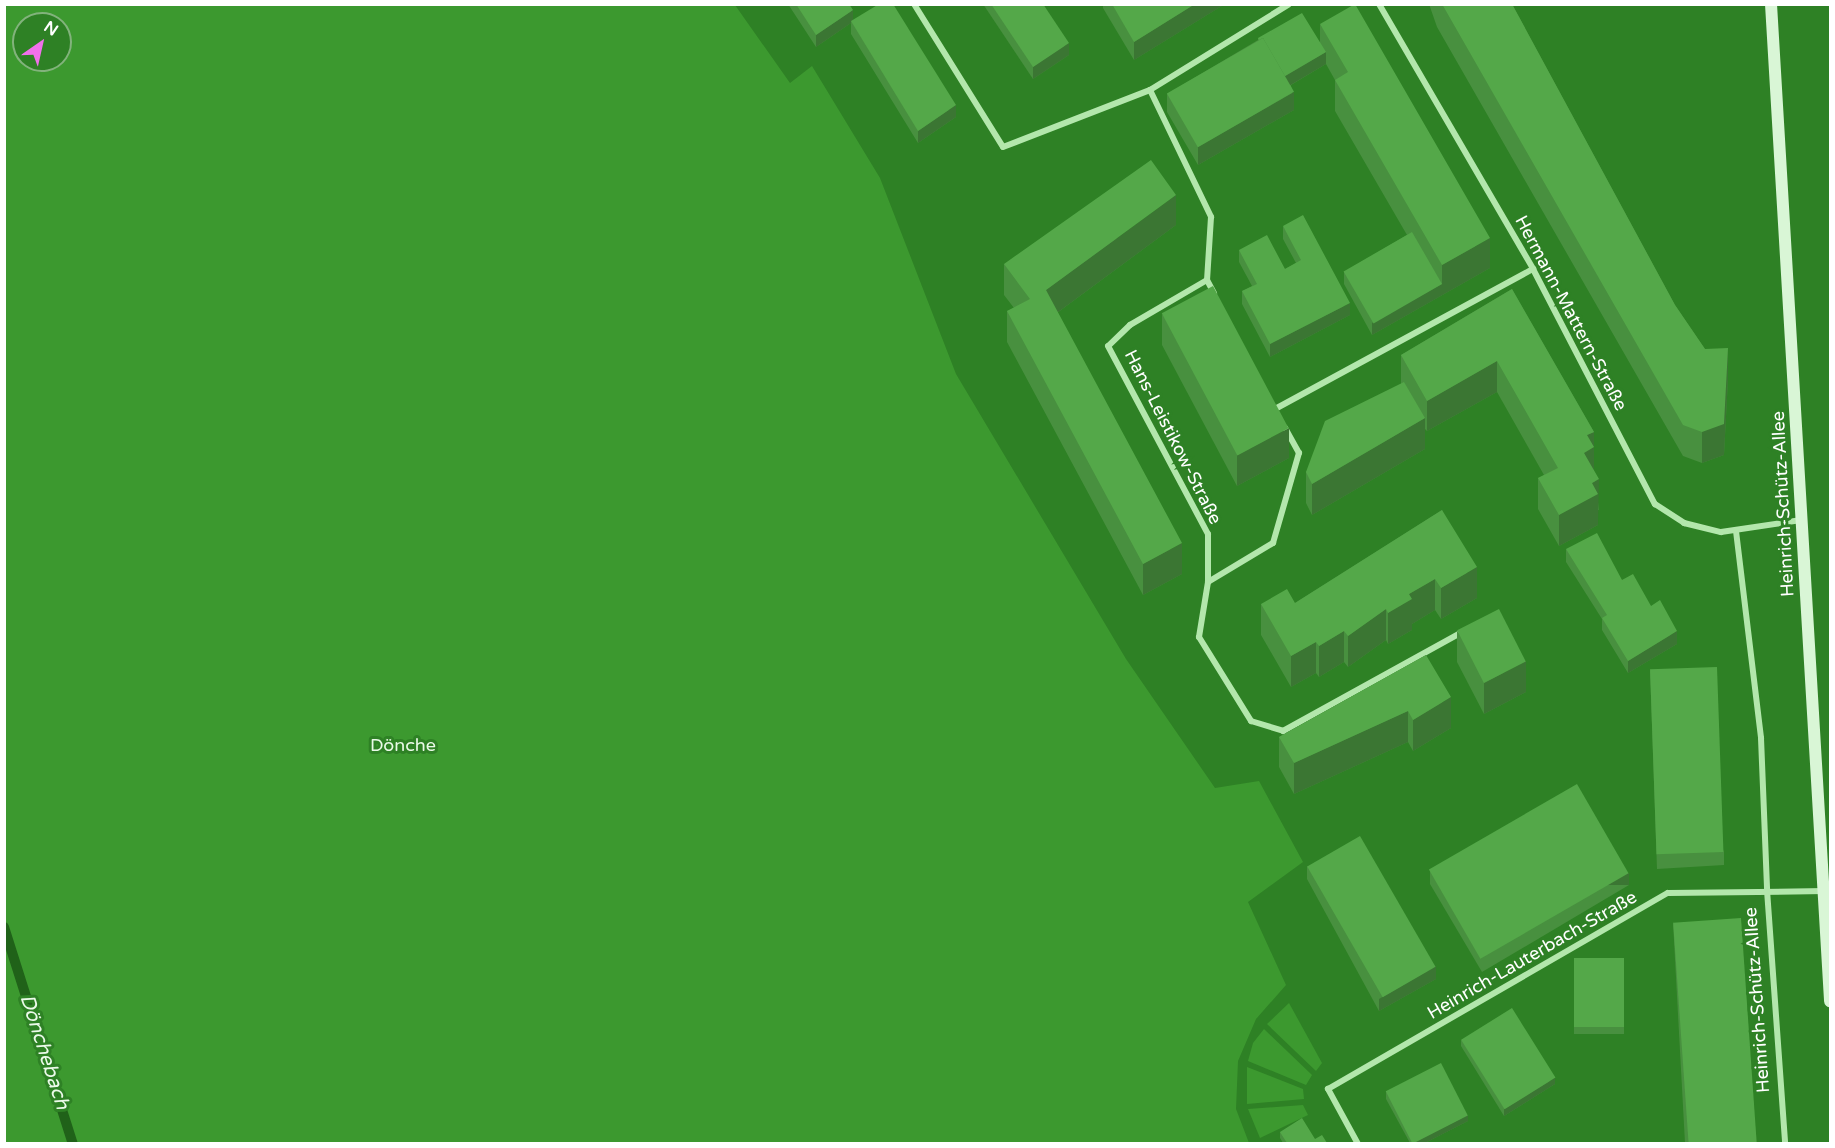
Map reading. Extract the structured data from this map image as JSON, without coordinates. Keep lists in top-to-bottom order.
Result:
{
  "streets": {
    "main road": ["Heinrich-Schütz-Allee"],
    "street": ["Hermann-Mattern-Straße", "Hans-Leistikow-Straße", "Heinrich-Lauterbach-Straße"]
  },
  "crossings": [
    ["Hermann-Mattern-Straße", "Heinrich-Schütz-Allee"],
    ["Heinrich-Schütz-Allee", "Heinrich-Lauterbach-Straße"]
  ],
  "water": ["Dönchebach"],
  "parks": ["Dönche"],
  "north": "top right"
}
